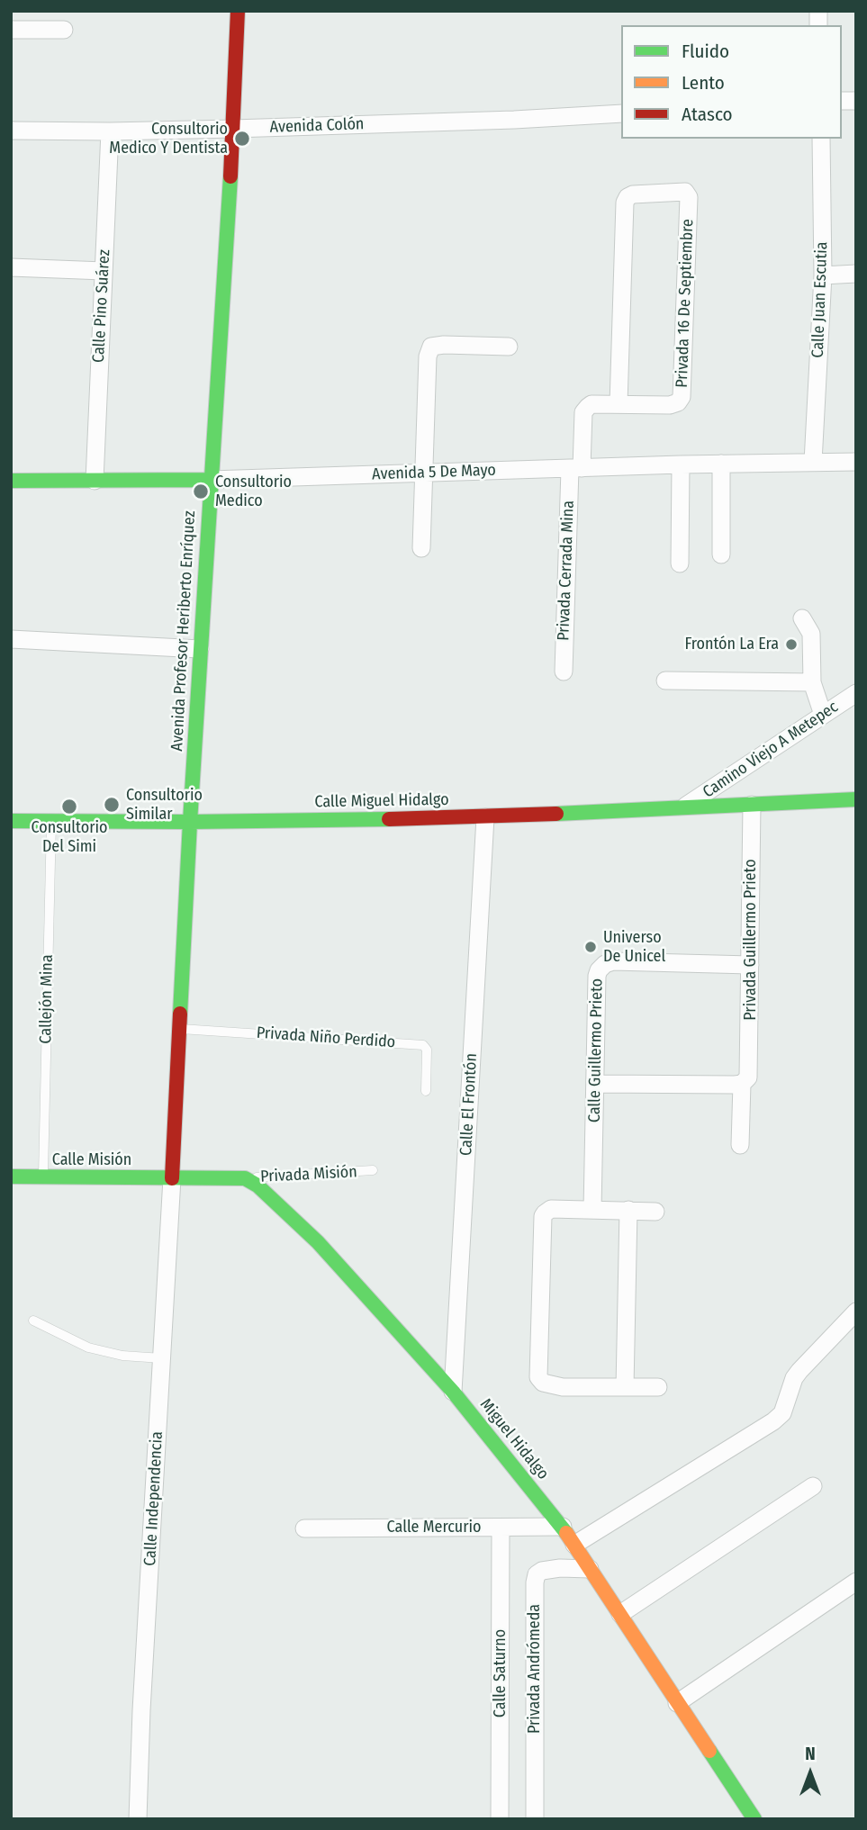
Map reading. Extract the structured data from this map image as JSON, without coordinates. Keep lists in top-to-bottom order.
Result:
{
  "streets": {
    "main road": [
      "Avenida 5 De Mayo",
      "Avenida Profesor Heriberto Enríquez",
      "Calle Miguel Hidalgo",
      "Calle Misión",
      "Miguel Hidalgo"
    ],
    "street": [
      "Avenida Colón",
      "Calle Juan Escutia",
      "Privada 16 De Septiembre",
      "Calle Pino Suárez",
      "Privada Cerrada Mina",
      "Camino Viejo A Metepec",
      "Privada Guillermo Prieto",
      "Calle Guillermo Prieto",
      "Calle El Frontón",
      "Calle Independencia",
      "Calle Mercurio",
      "Privada Andrómeda",
      "Calle Saturno"
    ],
    "lane": ["Callejón Mina", "Privada Niño Perdido", "Privada Misión"]
  },
  "crossings": [
    ["Avenida Colón", "Calle Pino Suárez"],
    ["Avenida Colón", "Avenida Profesor Heriberto Enríquez"],
    ["Calle Juan Escutia", "Avenida 5 De Mayo"],
    ["Privada 16 De Septiembre", "Avenida 5 De Mayo"],
    ["Privada 16 De Septiembre", "Privada Cerrada Mina"],
    ["Calle Pino Suárez", "Avenida 5 De Mayo"],
    ["Avenida 5 De Mayo", "Privada Cerrada Mina"],
    ["Avenida 5 De Mayo", "Avenida Profesor Heriberto Enríquez"],
    ["Avenida Profesor Heriberto Enríquez", "Calle Miguel Hidalgo"],
    ["Avenida Profesor Heriberto Enríquez", "Privada Niño Perdido"],
    ["Avenida Profesor Heriberto Enríquez", "Calle Misión"],
    ["Avenida Profesor Heriberto Enríquez", "Calle Independencia"],
    ["Camino Viejo A Metepec", "Calle Miguel Hidalgo"],
    ["Calle Miguel Hidalgo", "Privada Guillermo Prieto"],
    ["Calle Miguel Hidalgo", "Callejón Mina"],
    ["Calle Miguel Hidalgo", "Calle El Frontón"],
    ["Privada Guillermo Prieto", "Calle Guillermo Prieto"],
    ["Callejón Mina", "Calle Misión"],
    ["Calle El Frontón", "Miguel Hidalgo"],
    ["Calle Misión", "Calle Independencia"],
    ["Privada Misión", "Miguel Hidalgo"],
    ["Miguel Hidalgo", "Calle Mercurio"],
    ["Miguel Hidalgo", "Privada Andrómeda"],
    ["Calle Mercurio", "Calle Saturno"]
  ],
  "places": [
    "Consultorio Medico Y Dentista",
    "Consultorio Medico",
    "Frontón La Era",
    "Consultorio Similar",
    "Consultorio Del Simi",
    "Universo De Unicel"
  ],
  "legend": ["Fluido", "Lento", "Atasco"],
  "north": "top"
}
